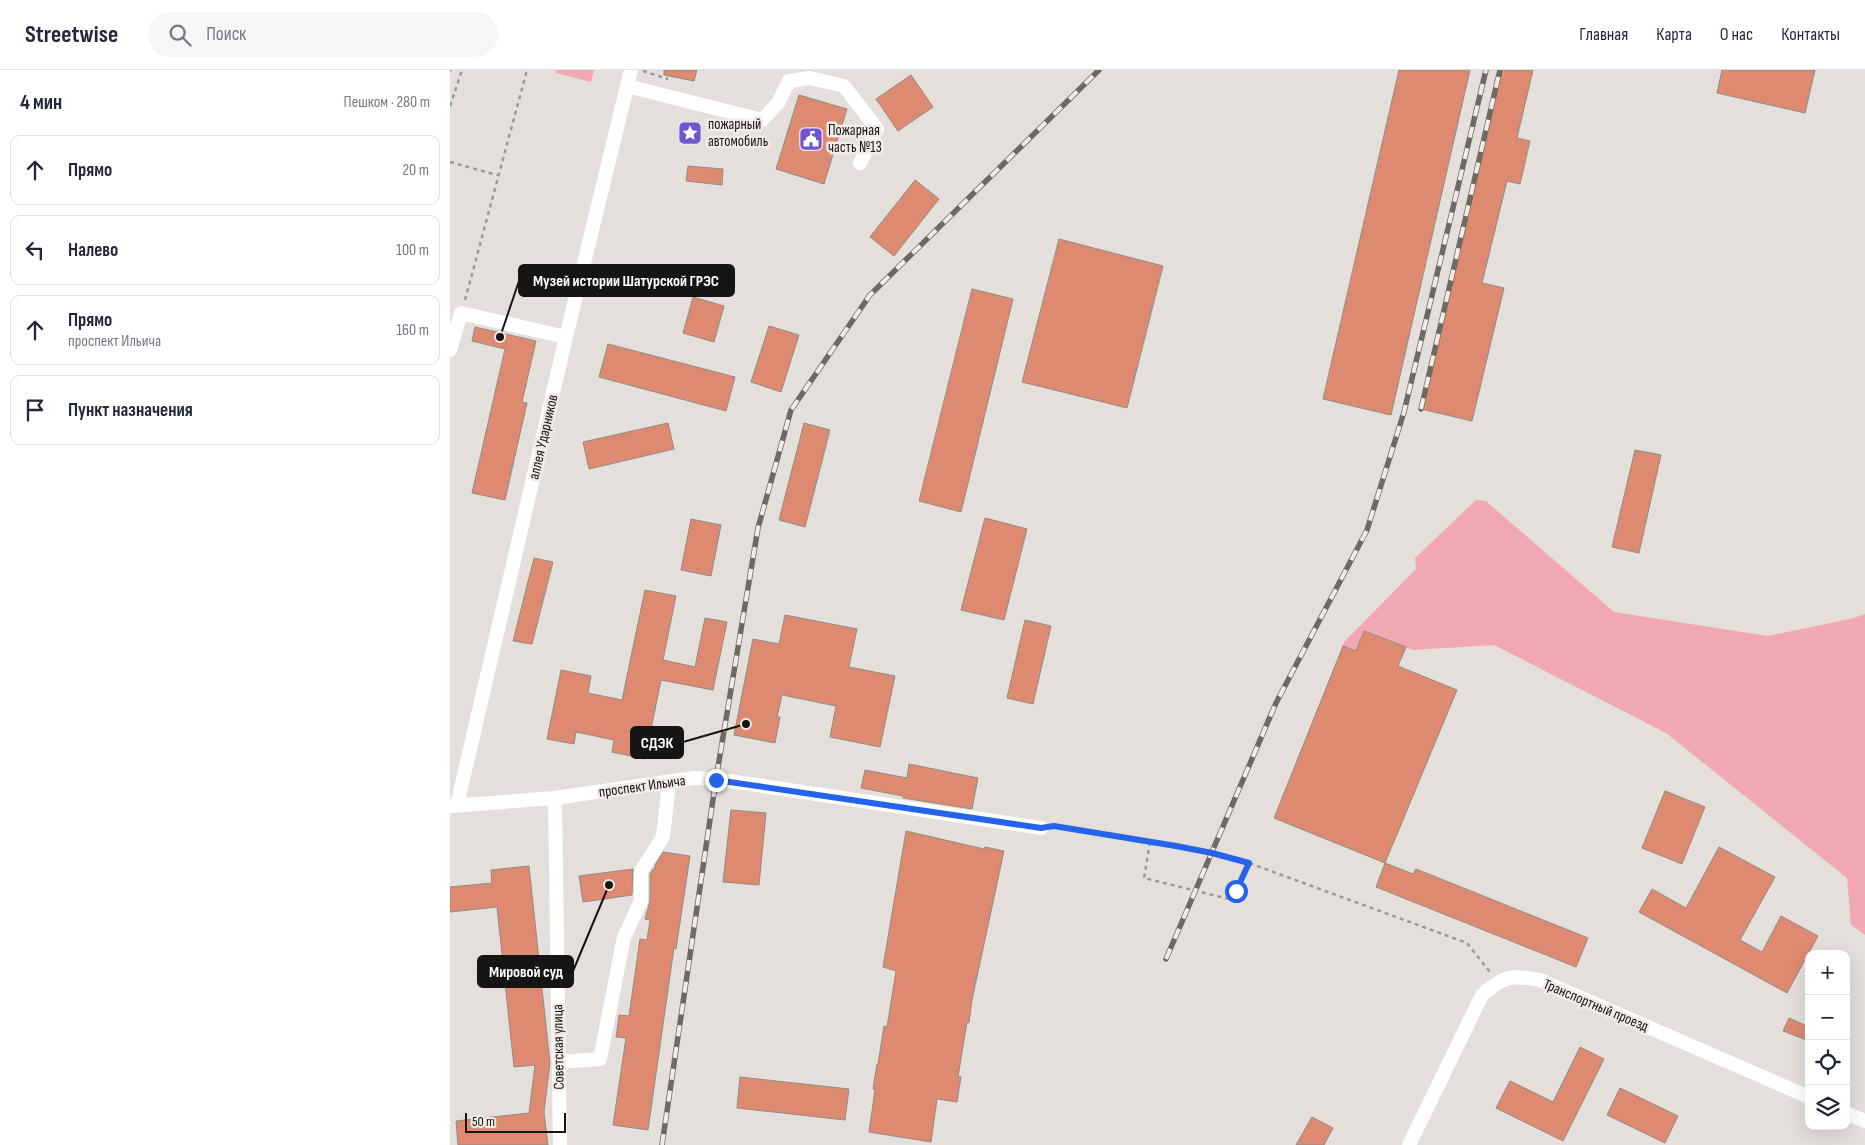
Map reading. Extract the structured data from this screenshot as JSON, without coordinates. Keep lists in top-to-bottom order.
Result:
{
  "streets": {
    "street": [
      "аллея Ударников",
      "проспект Ильича",
      "Транспортный проезд",
      "Советская улица"
    ]
  },
  "crossings": [
    ["аллея Ударников", "проспект Ильича"],
    ["проспект Ильича", "Советская улица"]
  ],
  "places": {
    "place": ["пожарный автомобиль"],
    "public building": ["Пожарная часть №13"],
    "other": ["Музей истории Шатурской ГРЭС", "СДЭК", "Мировой суд"]
  },
  "scale_bar": "50 m",
  "page": {
    "header": "Streetwise",
    "search": "Поиск",
    "nav": [
      "Главная",
      "Карта",
      "О нас",
      "Контакты"
    ],
    "heading": ["4 мин", "Пешком · 280 m"],
    "list": [
      ["Прямо", "20 m"],
      ["Налево", "100 m"],
      ["Прямо", "проспект Ильича", "160 m"],
      "Пункт назначения"
    ],
    "map_buttons": ["+", "−"],
    "scale": "50 m"
  }
}
